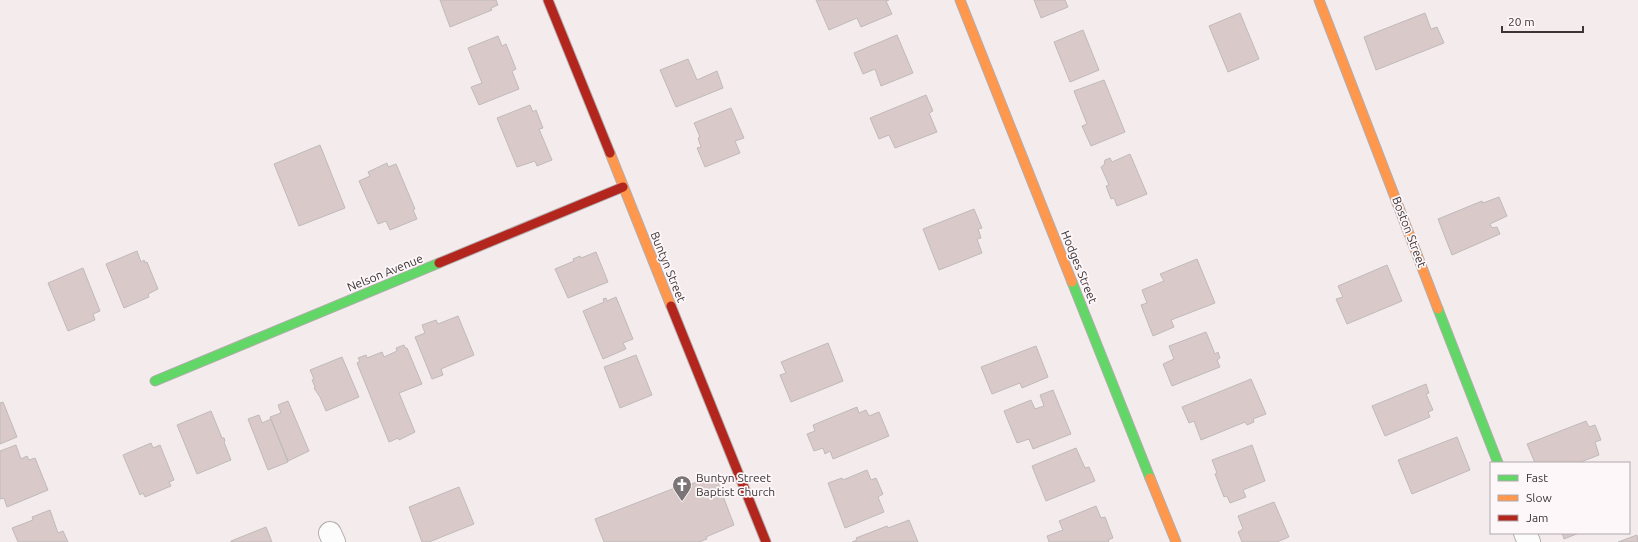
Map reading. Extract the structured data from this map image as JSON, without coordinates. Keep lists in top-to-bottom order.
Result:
{
  "streets": {
    "street": [
      "Boston Street",
      "Buntyn Street",
      "Hodges Street",
      "Nelson Avenue"
    ]
  },
  "crossings": [
    ["Buntyn Street", "Nelson Avenue"]
  ],
  "places": {
    "church": ["Buntyn Street Baptist Church"]
  },
  "legend": ["Fast", "Slow", "Jam"],
  "scale_bar": "20 m"
}
